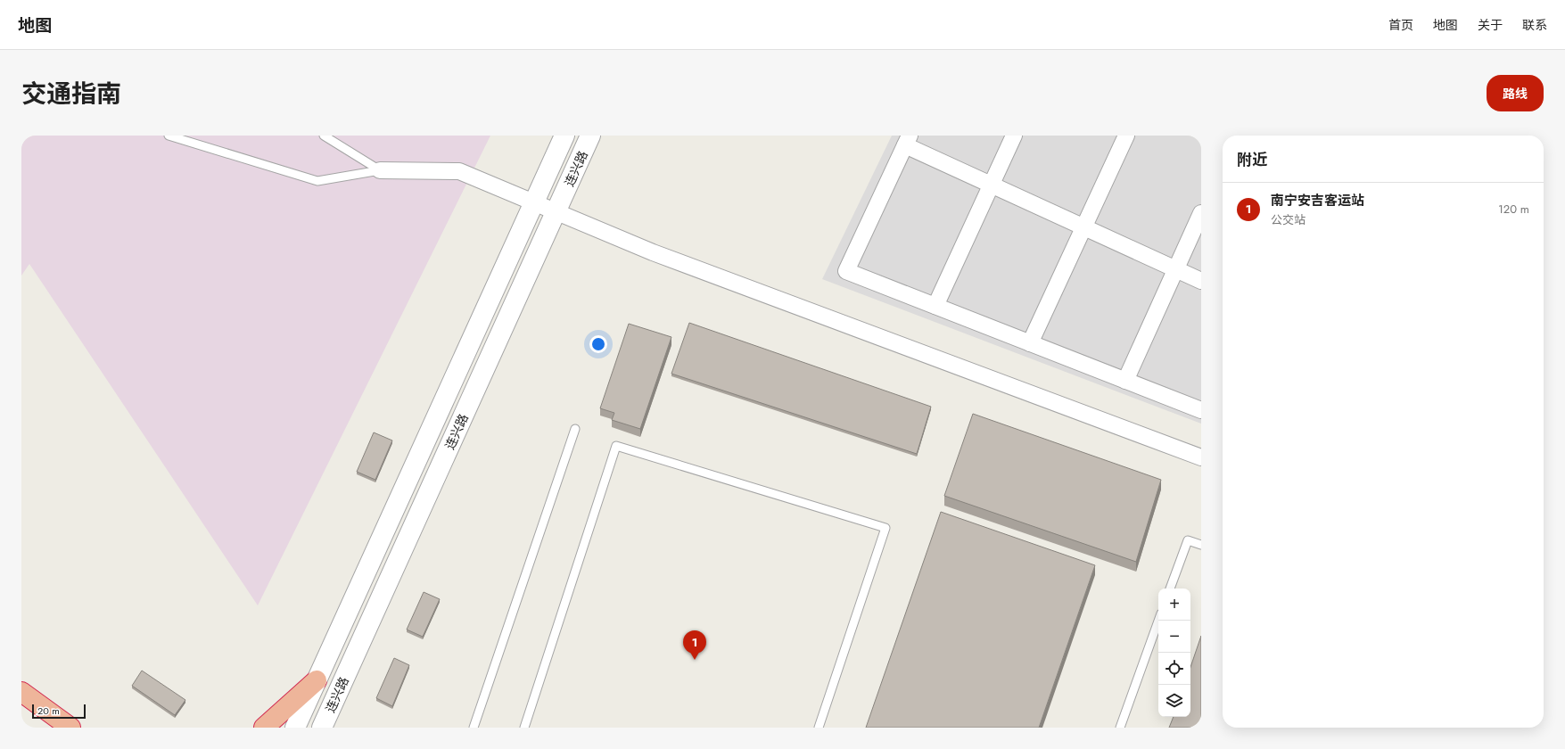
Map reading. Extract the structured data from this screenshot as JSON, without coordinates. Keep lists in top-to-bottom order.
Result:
{
  "streets": {
    "street": ["连兴路"]
  },
  "scale_bar": "20 m",
  "page": {
    "header": "地图",
    "nav": [
      "首页",
      "地图",
      "关于",
      "联系"
    ],
    "title": "交通指南",
    "buttons": "路线",
    "heading": "附近",
    "list": [
      {
        "mark": "1",
        "name": "南宁安吉客运站",
        "note": "公交站",
        "value": "120 m"
      }
    ],
    "map_buttons": ["+", "−"],
    "pins": "1",
    "scale": "20 m"
  }
}
